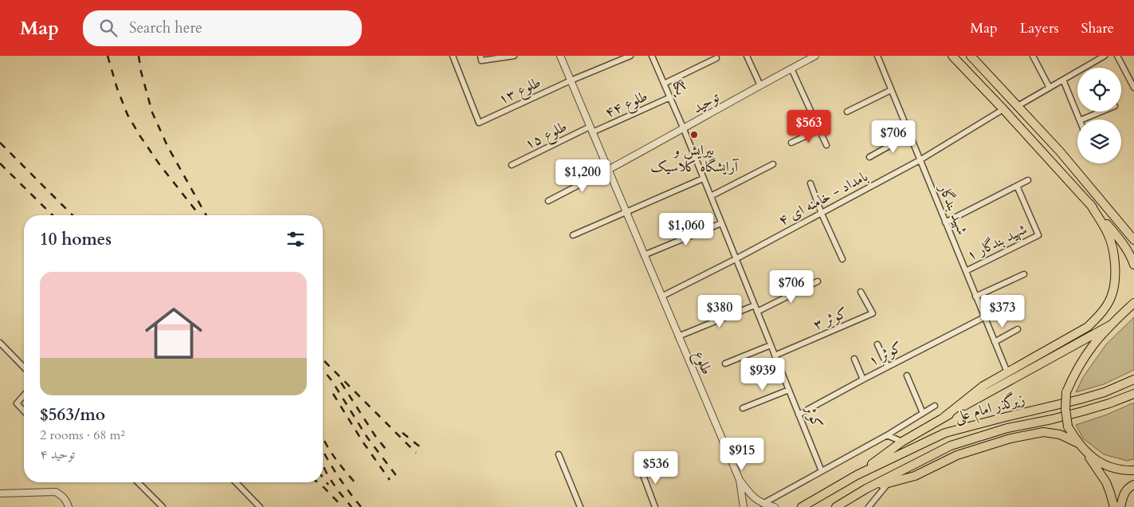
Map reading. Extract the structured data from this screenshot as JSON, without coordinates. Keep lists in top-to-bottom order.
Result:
{
  "streets": {
    "main road": ["زیرگذر امام علی"],
    "street": [
      "یکتا",
      "طلوع ۱۳",
      "توحید",
      "طلوع ۴۴",
      "طلوع ۱۵",
      "بامداد - خامنه ای ۴",
      "شهید بندگار",
      "شهید بندگار ۱",
      "کوثر ۳",
      "کوثر ۱",
      "طلوع",
      "کوثر"
    ]
  },
  "crossings": [
    ["یکتا", "توحید"],
    ["یکتا", "طلوع ۴۴"],
    ["یکتا", "کوثر"],
    ["طلوع ۱۳", "طلوع"],
    ["توحید", "طلوع"],
    ["توحید", "کوثر"],
    ["طلوع ۴۴", "طلوع ۱۵"],
    ["طلوع ۴۴", "طلوع"],
    ["طلوع ۱۵", "طلوع"],
    ["بامداد - خامنه ای ۴", "شهید بندگار"],
    ["بامداد - خامنه ای ۴", "طلوع"],
    ["بامداد - خامنه ای ۴", "کوثر"],
    ["شهید بندگار", "شهید بندگار ۱"],
    ["شهید بندگار", "کوثر ۱"],
    ["کوثر ۳", "کوثر"],
    ["کوثر ۱", "کوثر"]
  ],
  "places": ["پیرایش و آرایشگاه کلاسیک"],
  "page": {
    "header": "Map",
    "search": "Search here",
    "nav": ["Map", "Layers", "Share"],
    "price": [
      "$563",
      "$706",
      "$1,200",
      "$1,060",
      "$706",
      "$380",
      "$373",
      "$939",
      "$915",
      "$536"
    ],
    "heading": "10 homes",
    "list": [
      {
        "name": "$563/mo",
        "note": "2 rooms · 68 m² · توحید ۴"
      }
    ]
  }
}
